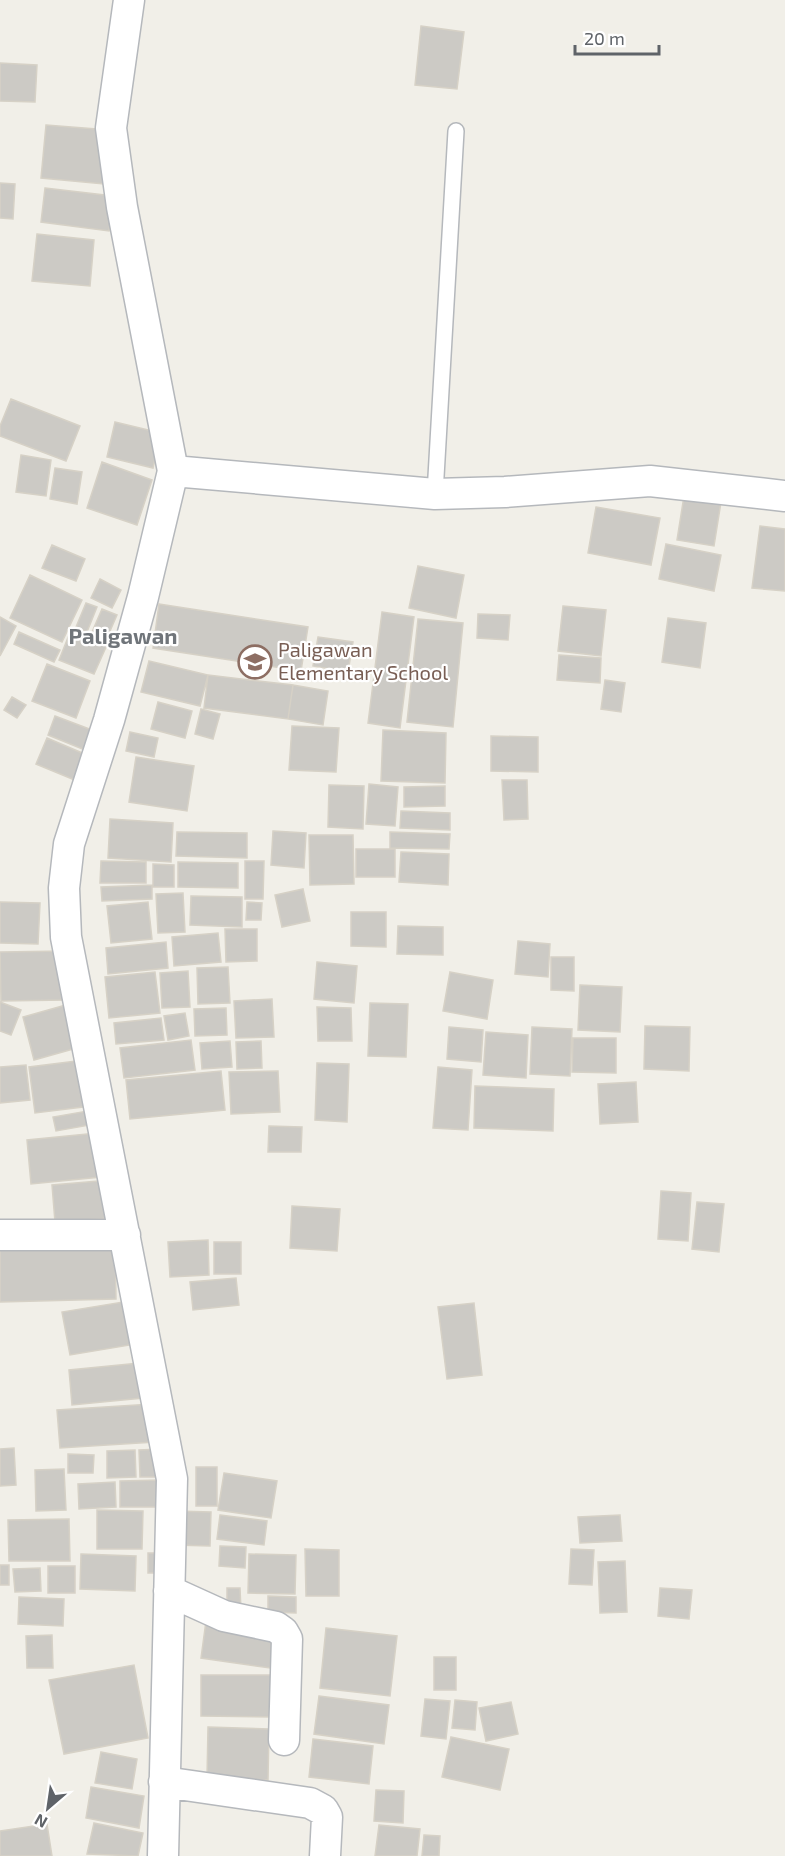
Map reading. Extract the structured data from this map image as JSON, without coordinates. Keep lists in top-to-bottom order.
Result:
{
  "districts": ["Paligawan"],
  "places": {
    "school or university": ["Paligawan Elementary School"]
  },
  "scale_bar": "20 m",
  "north": "bottom left"
}
